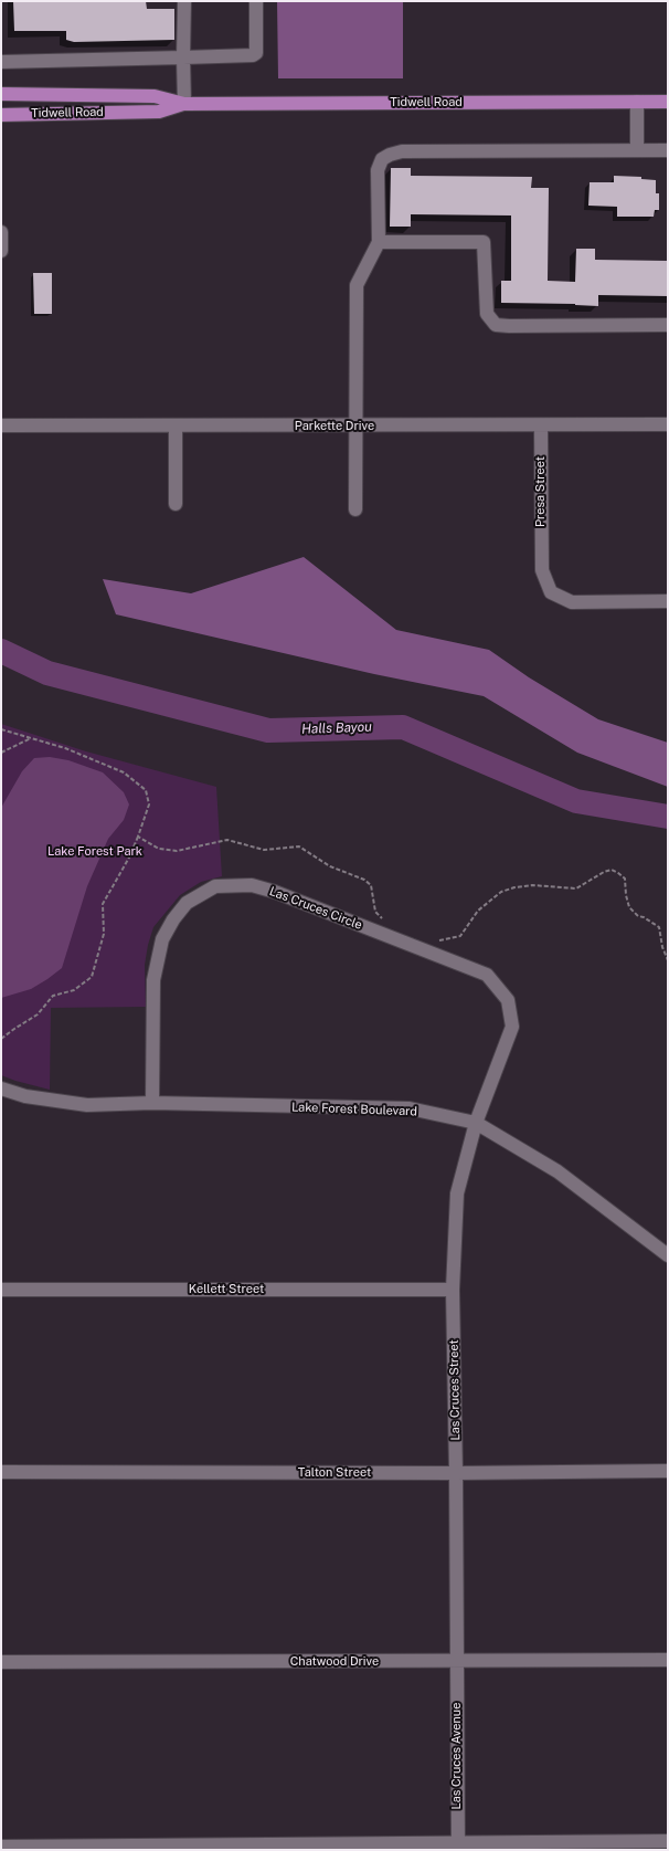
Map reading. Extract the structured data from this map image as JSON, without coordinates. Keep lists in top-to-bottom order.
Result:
{
  "streets": {
    "main road": ["Tidwell Road"],
    "street": [
      "Parkette Drive",
      "Presa Street",
      "Las Cruces Circle",
      "Lake Forest Boulevard",
      "Kellett Street",
      "Las Cruces Street",
      "Talton Street",
      "Chatwood Drive",
      "Las Cruces Avenue"
    ]
  },
  "crossings": [
    ["Parkette Drive", "Presa Street"],
    ["Las Cruces Circle", "Lake Forest Boulevard"],
    ["Las Cruces Circle", "Las Cruces Street"],
    ["Lake Forest Boulevard", "Las Cruces Street"],
    ["Kellett Street", "Las Cruces Street"],
    ["Las Cruces Street", "Talton Street"],
    ["Las Cruces Street", "Chatwood Drive"],
    ["Las Cruces Street", "Las Cruces Avenue"],
    ["Chatwood Drive", "Las Cruces Avenue"]
  ],
  "water": ["Halls Bayou"],
  "parks": ["Lake Forest Park"]
}
